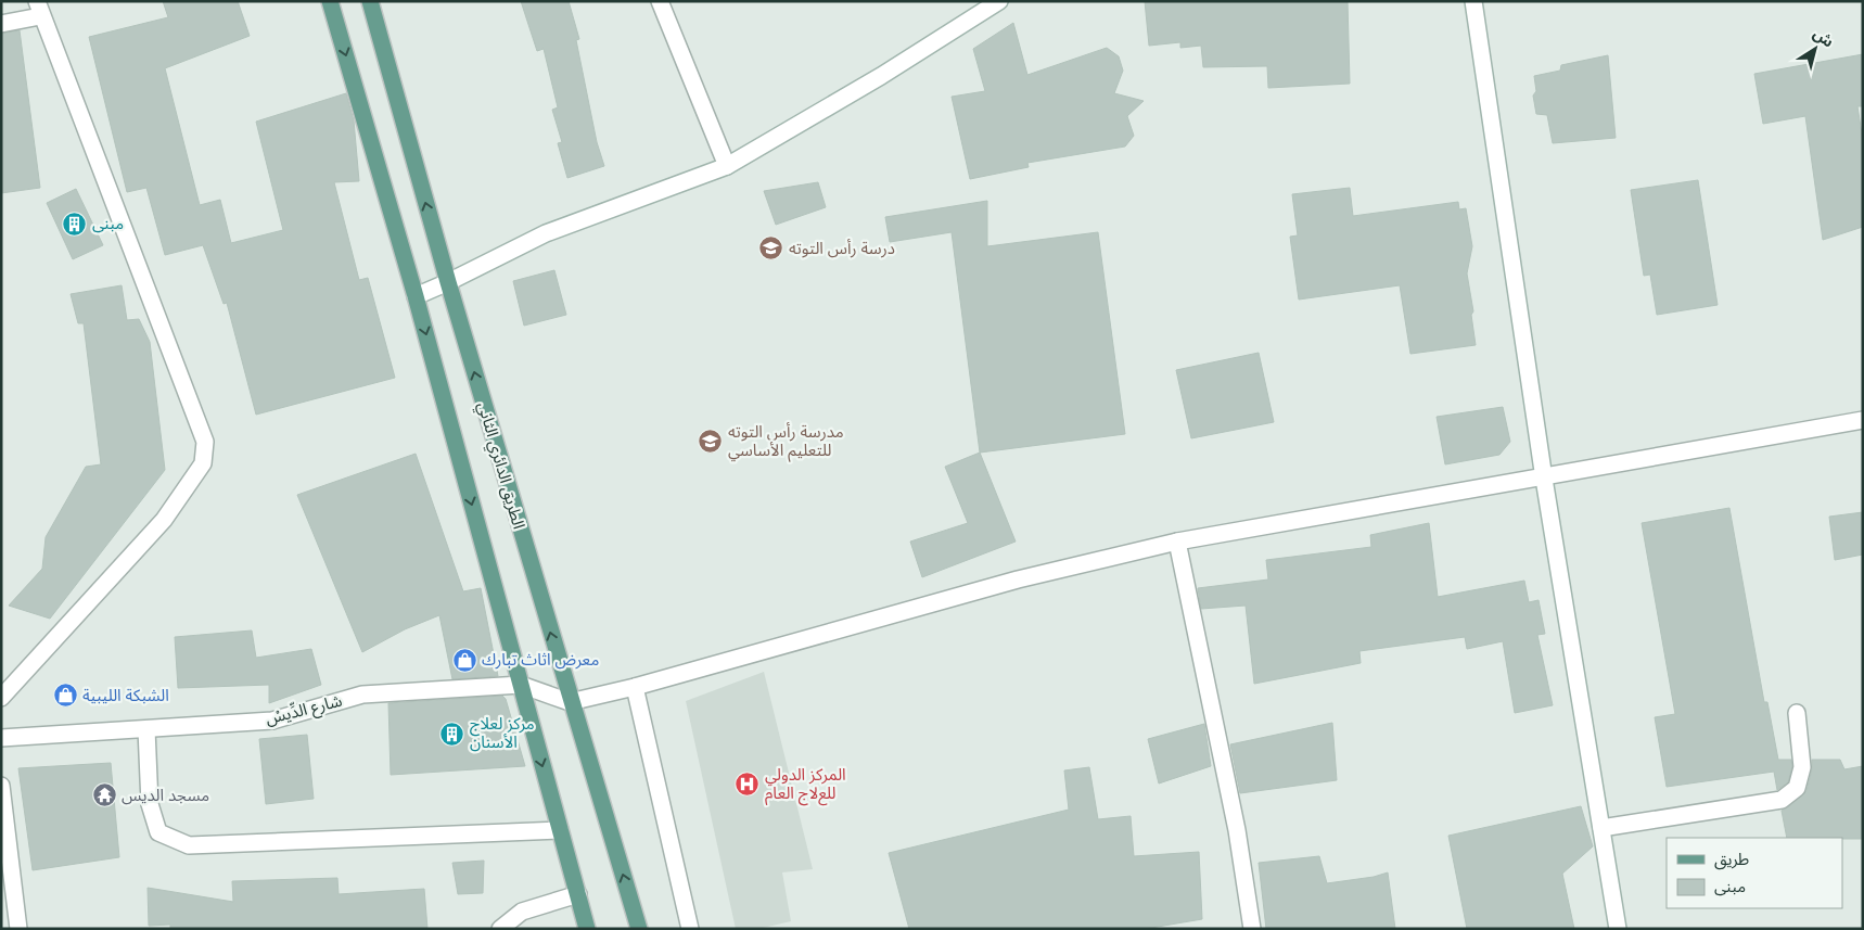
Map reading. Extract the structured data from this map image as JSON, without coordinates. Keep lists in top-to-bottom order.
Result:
{
  "streets": {
    "main road": ["الطريق الدائري الثاني"],
    "street": ["شارع الدِّيسْ"]
  },
  "crossings": [
    ["الطريق الدائري الثاني", "شارع الدِّيسْ"]
  ],
  "places": {
    "building": ["مبنى", "مركز لعلاج الأسنان"],
    "school or university": ["درسة رأس التوته", "مدرسة رأس التوته للتعليم الأساسي"],
    "shop": ["معرض اثاث تبارك", "الشبكة الليبية"],
    "hospital": ["المركز الدولي للعﻻج العام"],
    "temple": ["مسجد الديس"]
  },
  "legend": ["طريق", "مبنى"],
  "north": "top right"
}
